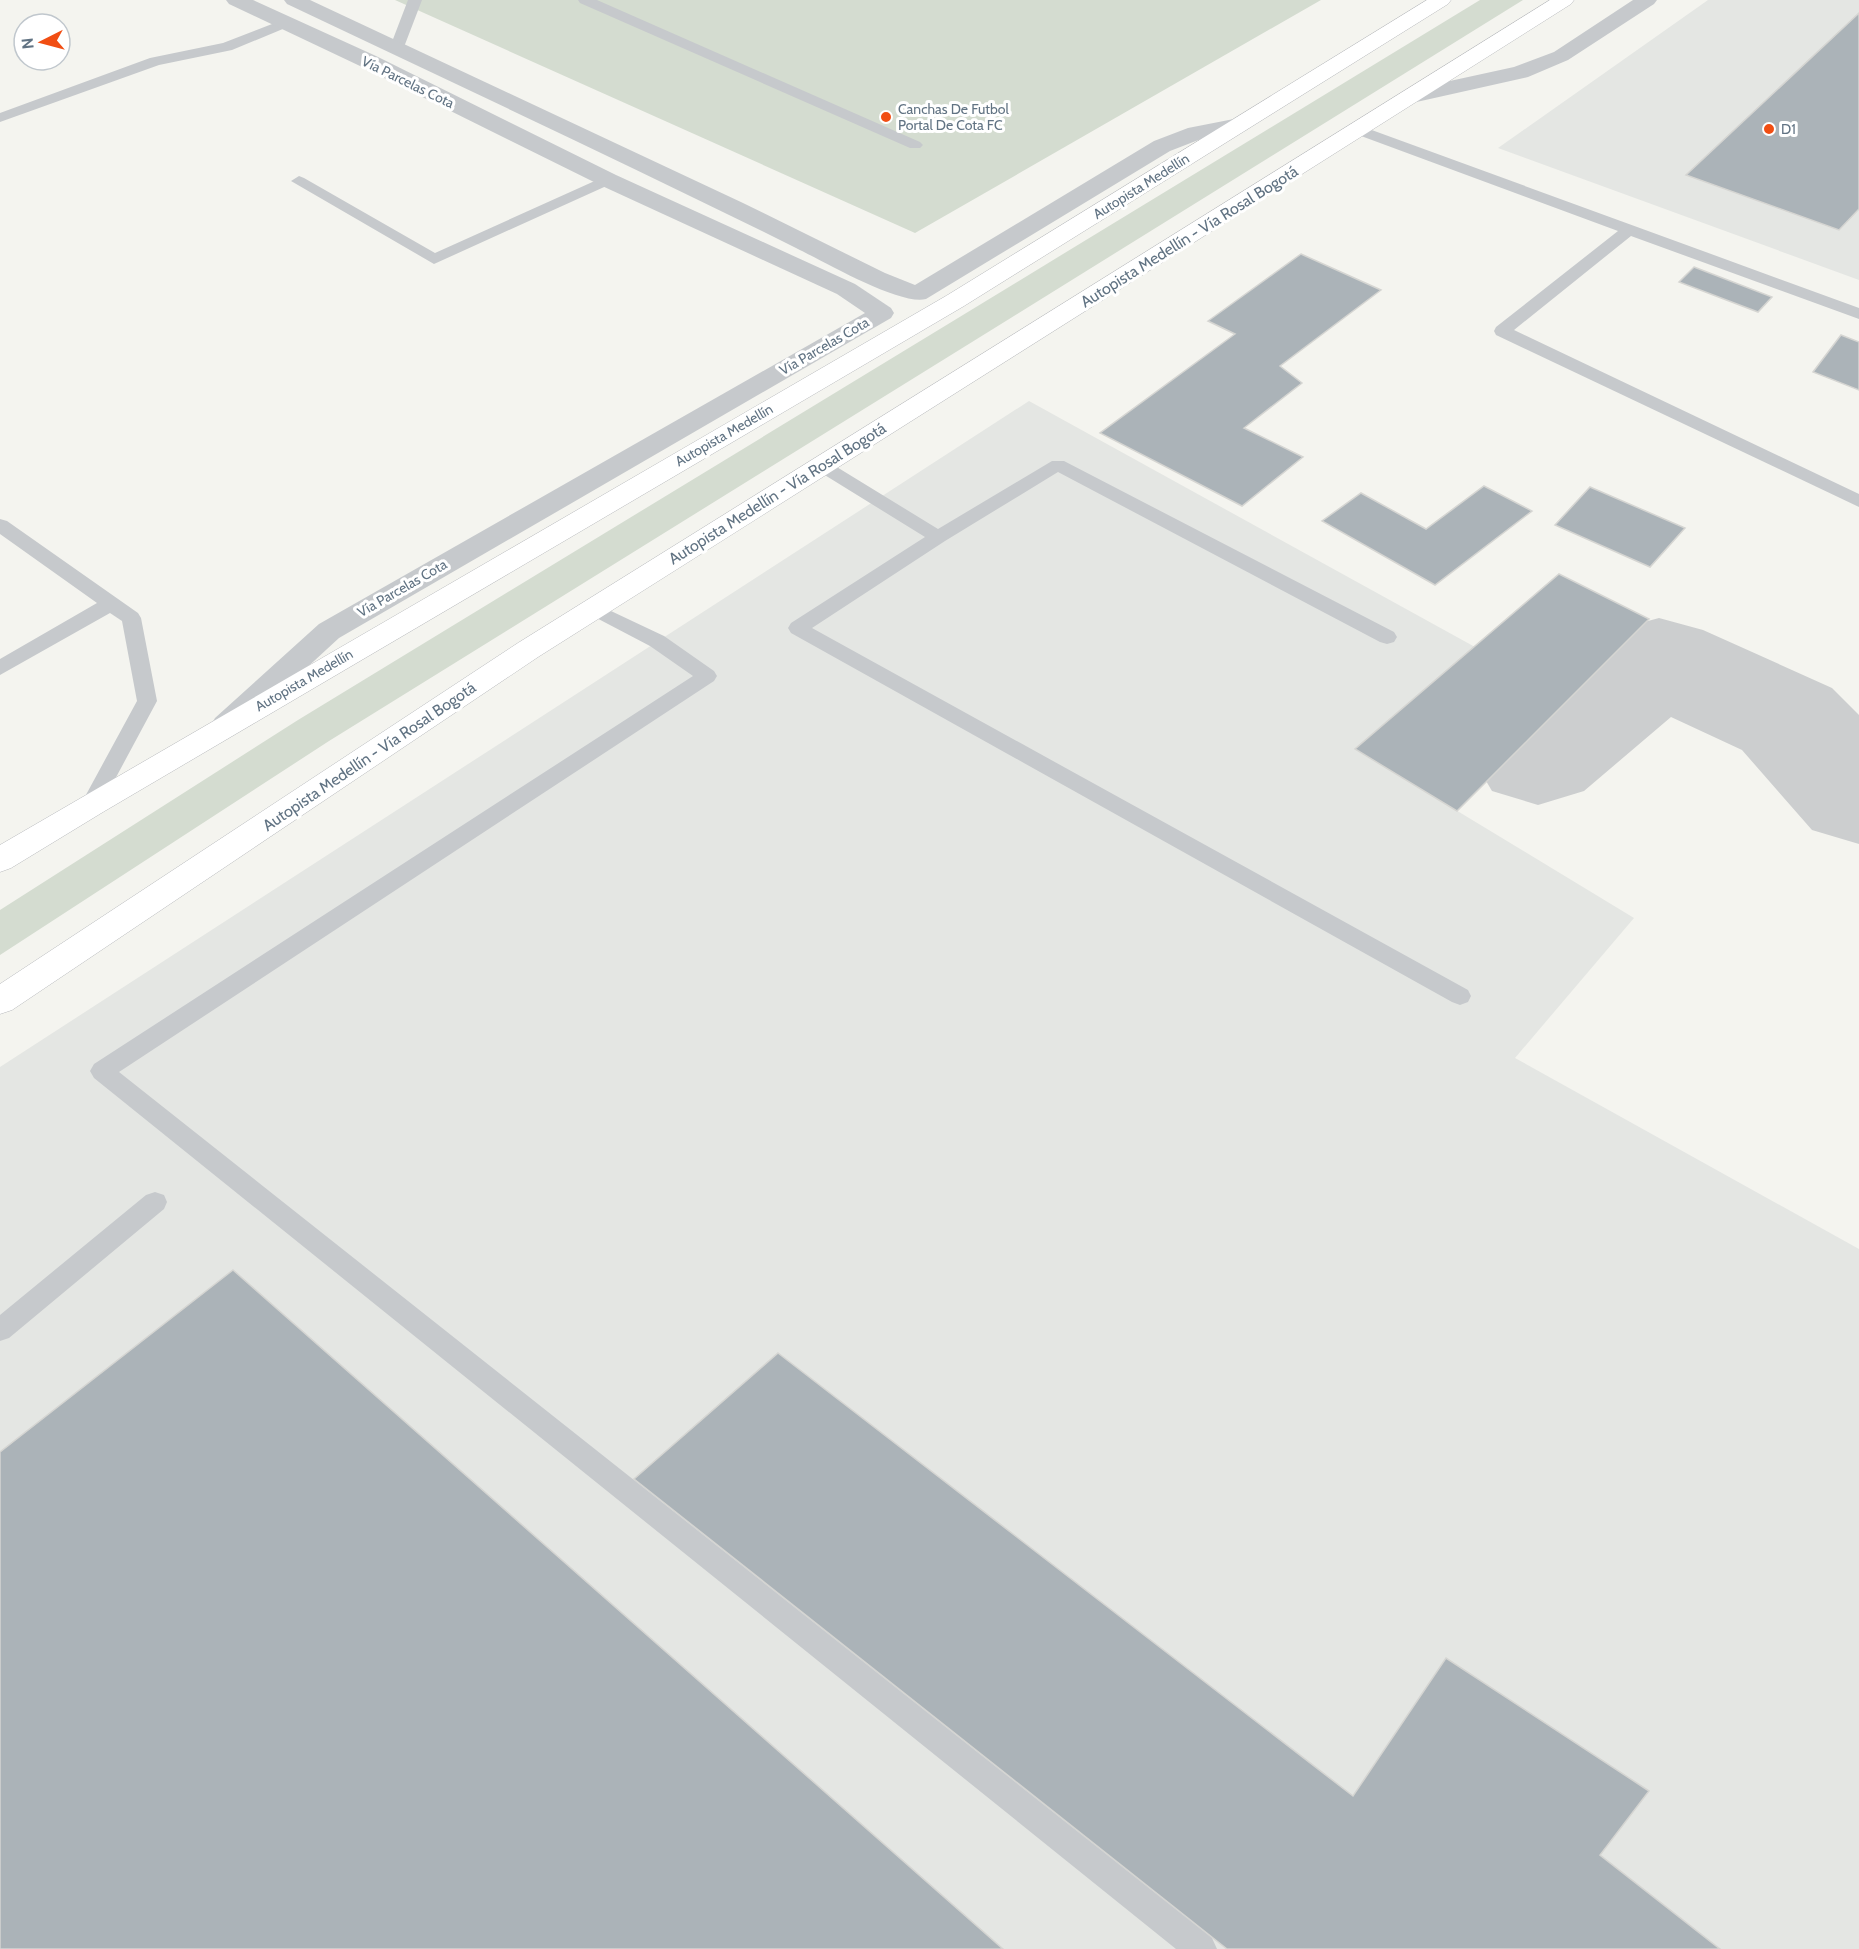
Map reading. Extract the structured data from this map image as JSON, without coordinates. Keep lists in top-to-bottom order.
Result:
{
  "streets": {
    "highway": ["Autopista Medellín", "Autopista Medellín - Vía Rosal Bogotá"],
    "street": ["Vía Parcelas Cota"]
  },
  "crossings": [
    ["Vía Parcelas Cota", "Autopista Medellín"]
  ],
  "places": ["Canchas De Futbol Portal De Cota FC", "D1"],
  "north": "left"
}
